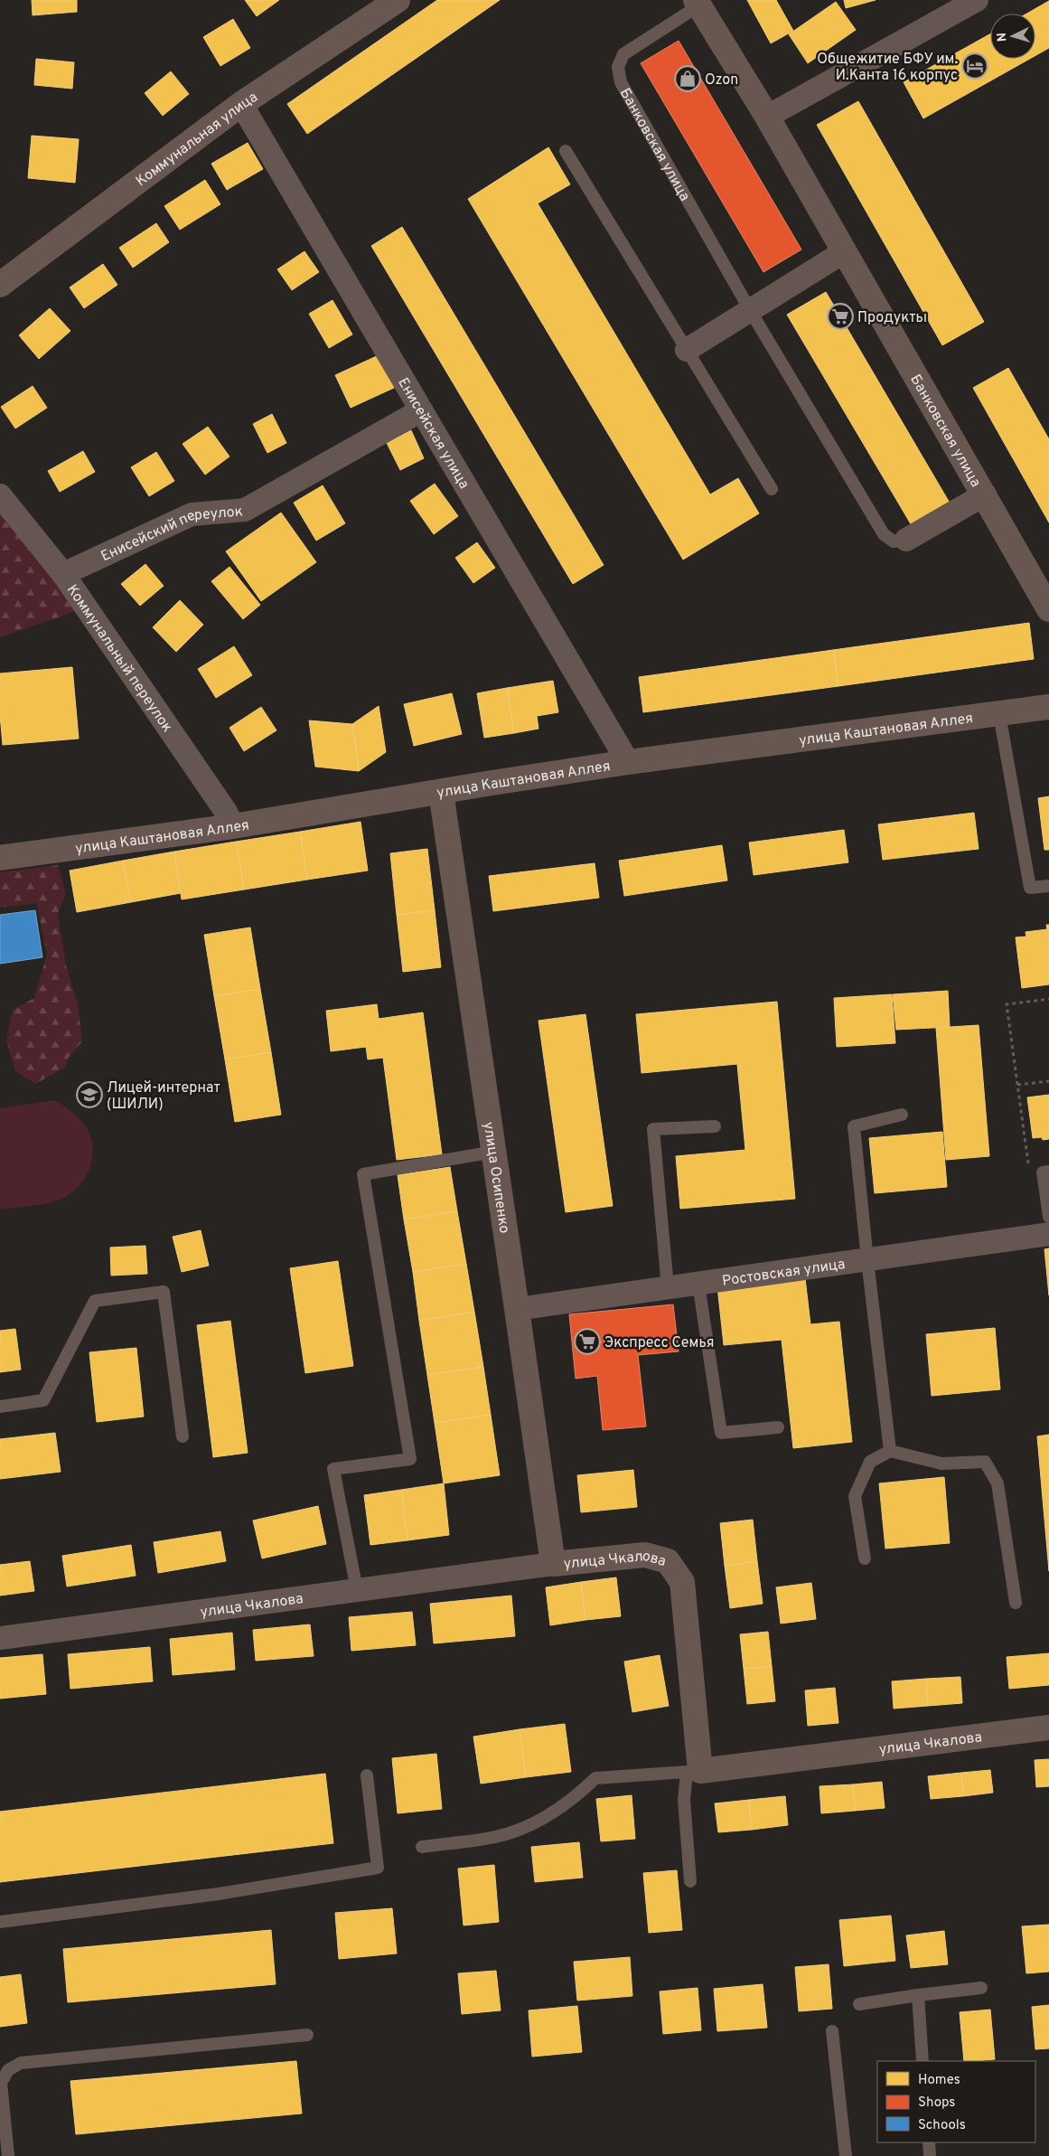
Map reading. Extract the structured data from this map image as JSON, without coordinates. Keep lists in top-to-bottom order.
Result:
{
  "streets": {
    "street": [
      "Коммунальная улица",
      "Банковская улица",
      "Енисейская улица",
      "Енисейский переулок",
      "Коммунальный переулок",
      "улица Каштановая Аллея",
      "улица Осипенко",
      "Ростовская улица",
      "улица Чкалова"
    ]
  },
  "crossings": [
    ["Коммунальная улица", "Енисейская улица"],
    ["Енисейская улица", "Енисейский переулок"],
    ["Енисейская улица", "улица Каштановая Аллея"],
    ["Енисейский переулок", "Коммунальный переулок"],
    ["Коммунальный переулок", "улица Каштановая Аллея"],
    ["улица Каштановая Аллея", "улица Осипенко"],
    ["улица Осипенко", "Ростовская улица"],
    ["улица Осипенко", "улица Чкалова"]
  ],
  "places": {
    "hotel": ["Общежитие БФУ им. И.Канта 16 корпус"],
    "shop": ["Ozon"],
    "supermarket": ["Продукты", "Экспресс Семья"],
    "school or university": ["Лицей-интернат (ШИЛИ)"]
  },
  "legend": ["Homes", "Shops", "Schools"],
  "north": "left"
}
